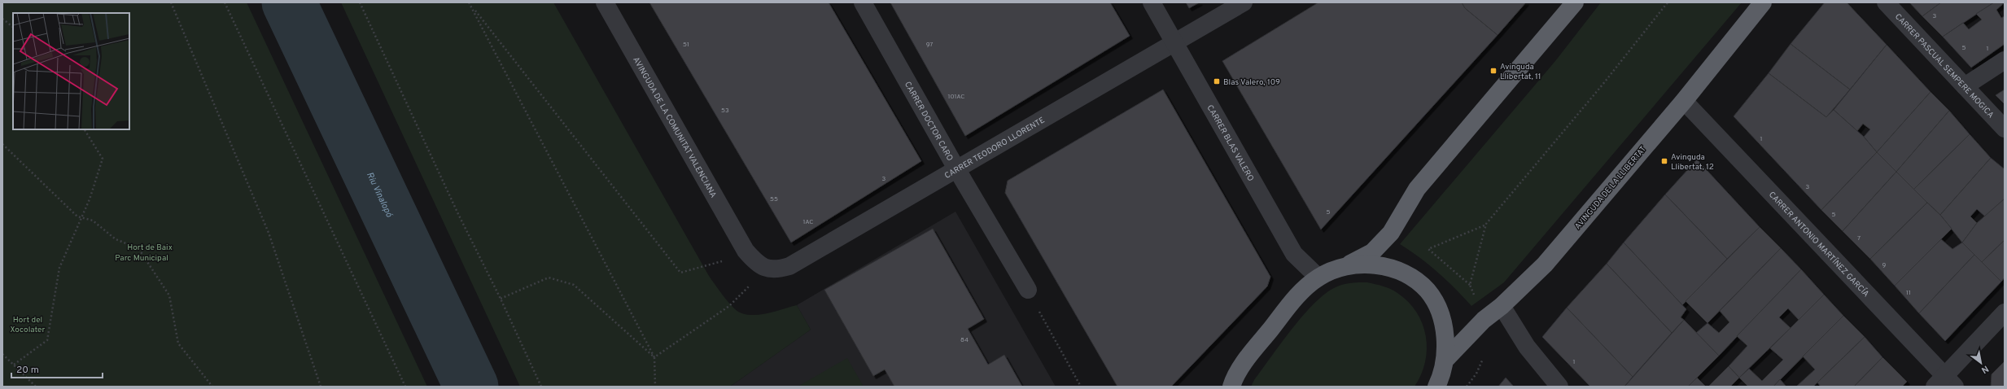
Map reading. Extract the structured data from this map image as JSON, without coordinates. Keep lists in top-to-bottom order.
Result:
{
  "streets": {
    "highway": ["AVINGUDA DE LA LLIBERTAT"],
    "street": [
      "CARRER PASCUAL SEMPERE MOGICA",
      "CARRER DOCTOR CARO",
      "AVINGUDA DE LA COMUNITAT VALENCIANA",
      "CARRER BLAS VALERO",
      "CARRER TEODORO LLORENTE",
      "CARRER ANTONIO MARTÍNEZ GARCÍA"
    ]
  },
  "crossings": [
    ["CARRER DOCTOR CARO", "CARRER TEODORO LLORENTE"],
    ["AVINGUDA DE LA COMUNITAT VALENCIANA", "CARRER TEODORO LLORENTE"],
    ["CARRER BLAS VALERO", "CARRER TEODORO LLORENTE"],
    ["AVINGUDA DE LA LLIBERTAT", "CARRER ANTONIO MARTÍNEZ GARCÍA"]
  ],
  "water": ["Riu Vinalopó"],
  "parks": ["Hort de Baix", "Parc Municipal", "Hort del Xocolater"],
  "places": {
    "transit": ["Avinguda Llibertat, 11", "Blas Valero, 109", "Avinguda Llibertat, 12"]
  },
  "house_numbers": [
    "3",
    "51",
    "97",
    "5",
    "1",
    "101AC",
    "53",
    "1",
    "3",
    "3",
    "55",
    "5",
    "5",
    "1AC",
    "7",
    "9",
    "11",
    "84",
    "1"
  ],
  "scale_bar": "20 m",
  "north": "bottom right"
}
